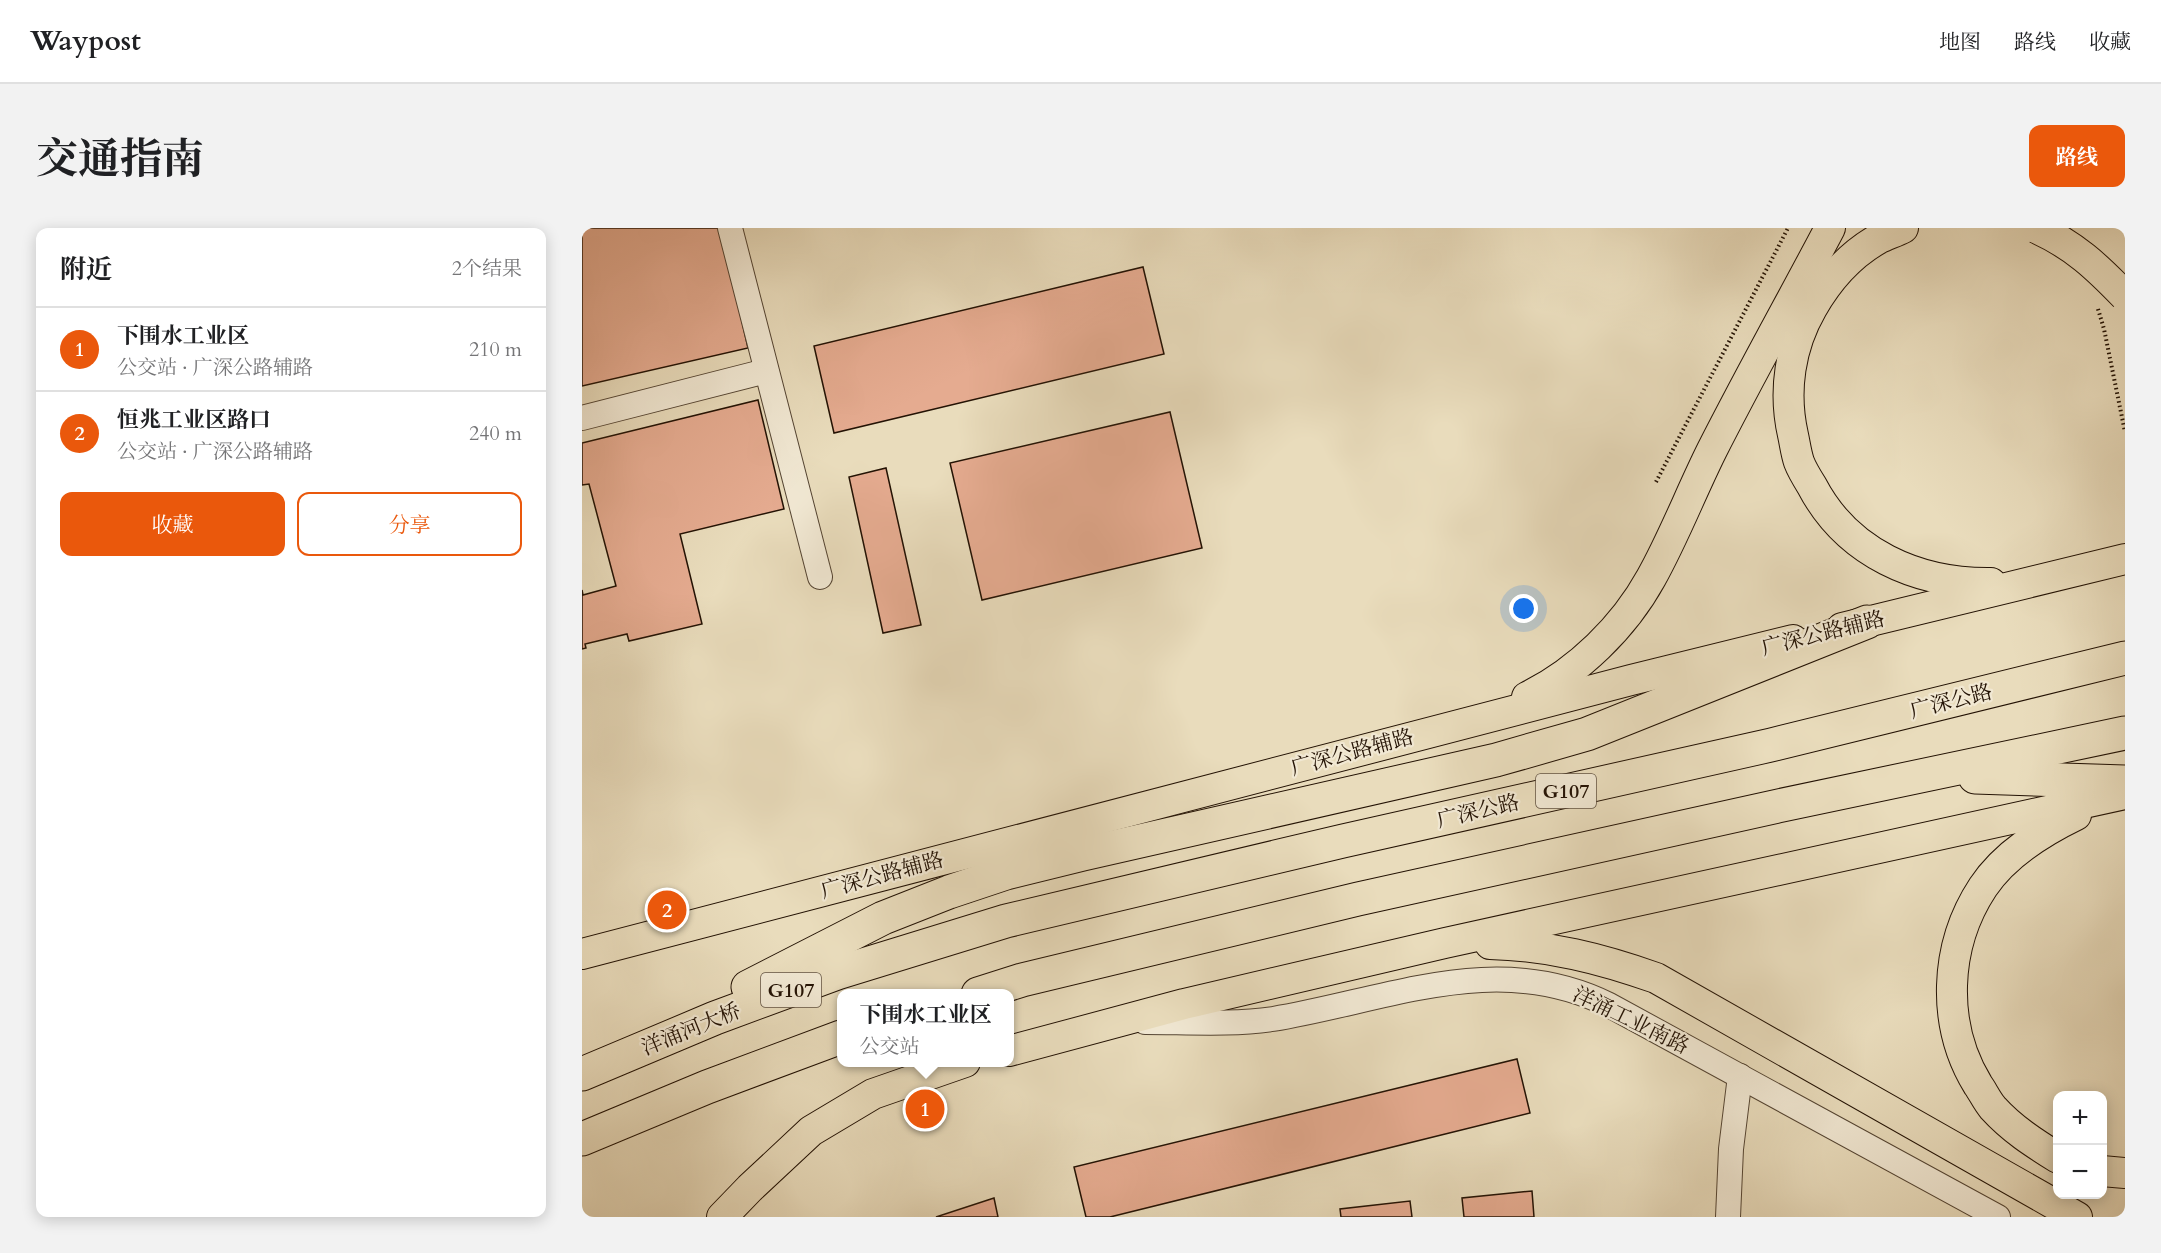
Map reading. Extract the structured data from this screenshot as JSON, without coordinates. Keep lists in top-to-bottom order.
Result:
{
  "streets": {
    "highway": ["广深公路", "G107", "洋涌河大桥"],
    "main road": ["广深公路辅路"],
    "street": ["洋涌工业南路"]
  },
  "crossings": [
    ["广深公路", "洋涌河大桥"]
  ],
  "page": {
    "header": "Waypost",
    "nav": ["地图", "路线", "收藏"],
    "title": "交通指南",
    "buttons": [
      "路线",
      ["收藏", "分享"]
    ],
    "heading": ["附近", "2个结果"],
    "list": [
      {
        "mark": "1",
        "name": "下围水工业区",
        "note": "公交站 · 广深公路辅路",
        "value": "210 m"
      },
      {
        "mark": "2",
        "name": "恒兆工业区路口",
        "note": "公交站 · 广深公路辅路",
        "value": "240 m"
      }
    ],
    "pins": ["2", "1"],
    "popup": ["下围水工业区", "公交站"],
    "map_buttons": ["+", "−"]
  }
}
